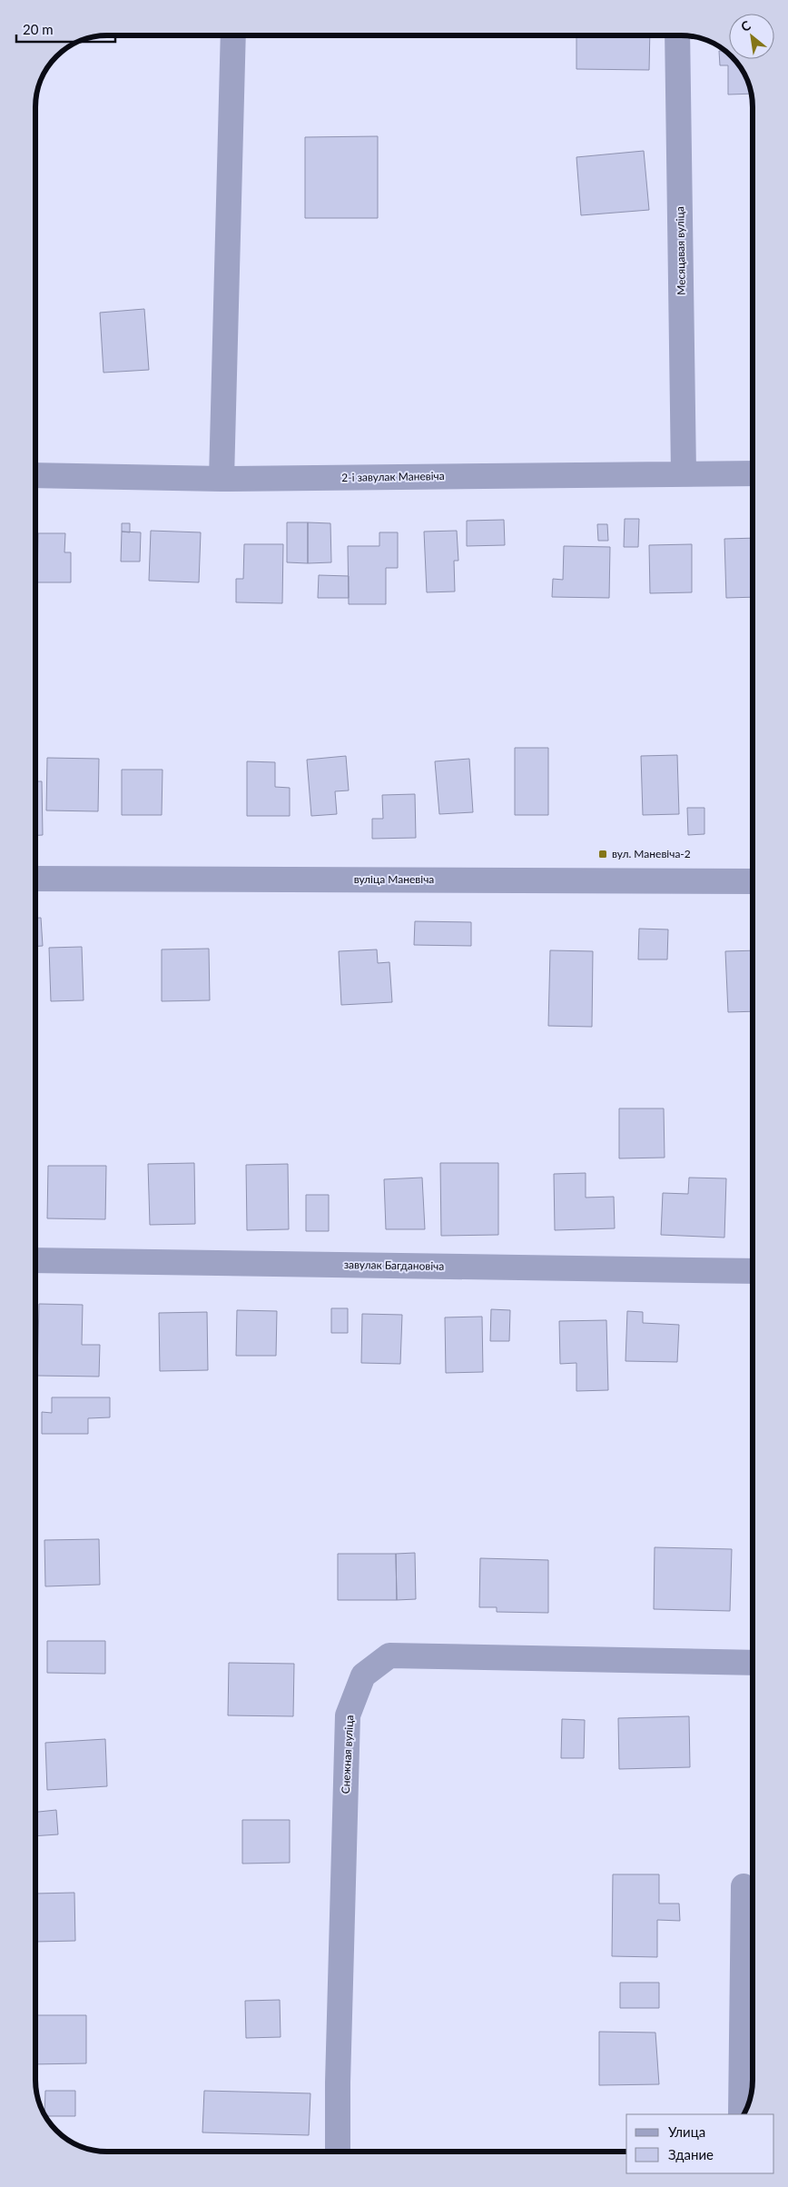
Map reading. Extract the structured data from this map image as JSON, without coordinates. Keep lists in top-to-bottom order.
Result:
{
  "streets": {
    "street": [
      "Месяцавая вуліца",
      "2-і завулак Маневіча",
      "вуліца Маневіча",
      "завулак Багдановіча",
      "Снежная вуліца"
    ]
  },
  "crossings": [
    ["Месяцавая вуліца", "2-і завулак Маневіча"]
  ],
  "places": {
    "transit": ["вул. Маневіча-2"]
  },
  "legend": ["Улица", "Здание"],
  "scale_bar": "20 m",
  "north": "top left"
}
